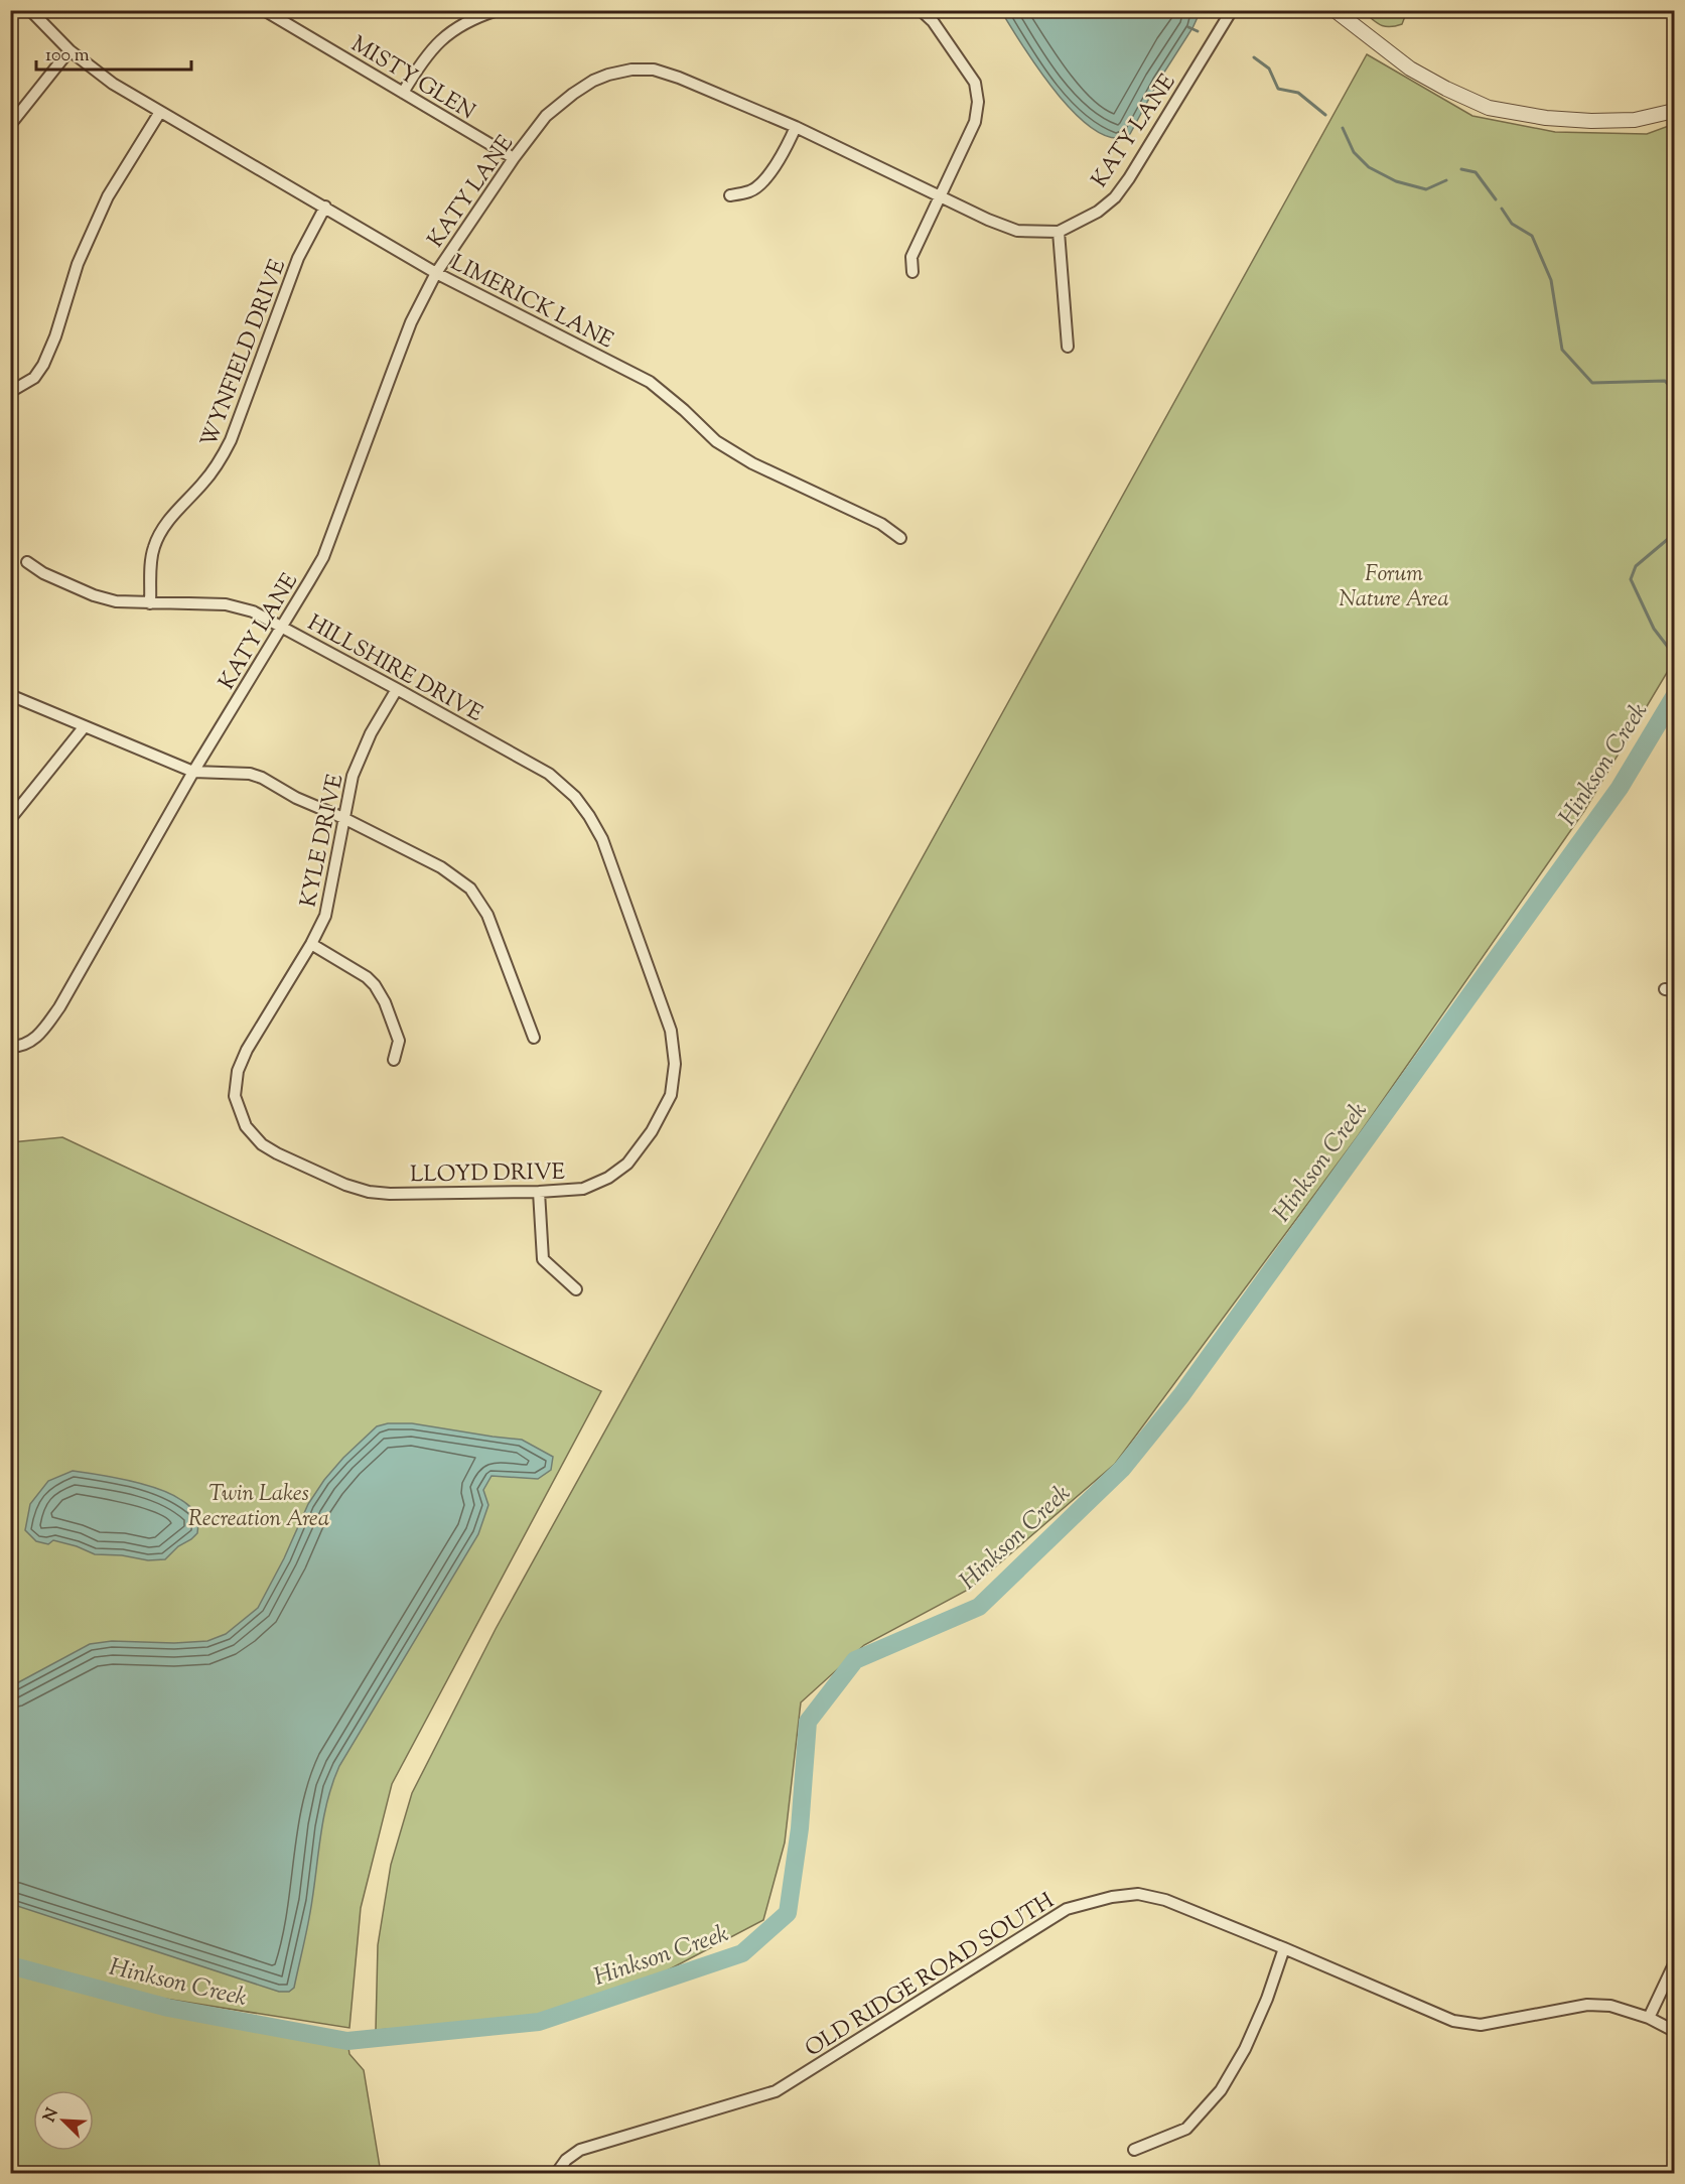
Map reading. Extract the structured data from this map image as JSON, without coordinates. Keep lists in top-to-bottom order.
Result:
{
  "streets": {
    "street": [
      "MISTY GLEN",
      "KATY LANE",
      "LIMERICK LANE",
      "WYNFIELD DRIVE",
      "HILLSHIRE DRIVE",
      "KYLE DRIVE",
      "LLOYD DRIVE",
      "OLD RIDGE ROAD SOUTH"
    ]
  },
  "crossings": [
    ["MISTY GLEN", "KATY LANE"],
    ["KATY LANE", "LIMERICK LANE"],
    ["KATY LANE", "HILLSHIRE DRIVE"],
    ["LIMERICK LANE", "WYNFIELD DRIVE"],
    ["WYNFIELD DRIVE", "HILLSHIRE DRIVE"],
    ["HILLSHIRE DRIVE", "KYLE DRIVE"],
    ["HILLSHIRE DRIVE", "LLOYD DRIVE"],
    ["KYLE DRIVE", "LLOYD DRIVE"]
  ],
  "water": ["Hinkson Creek"],
  "parks": ["Forum Nature Area", "Twin Lakes Recreation Area"],
  "scale_bar": "100 m",
  "north": "top left"
}
